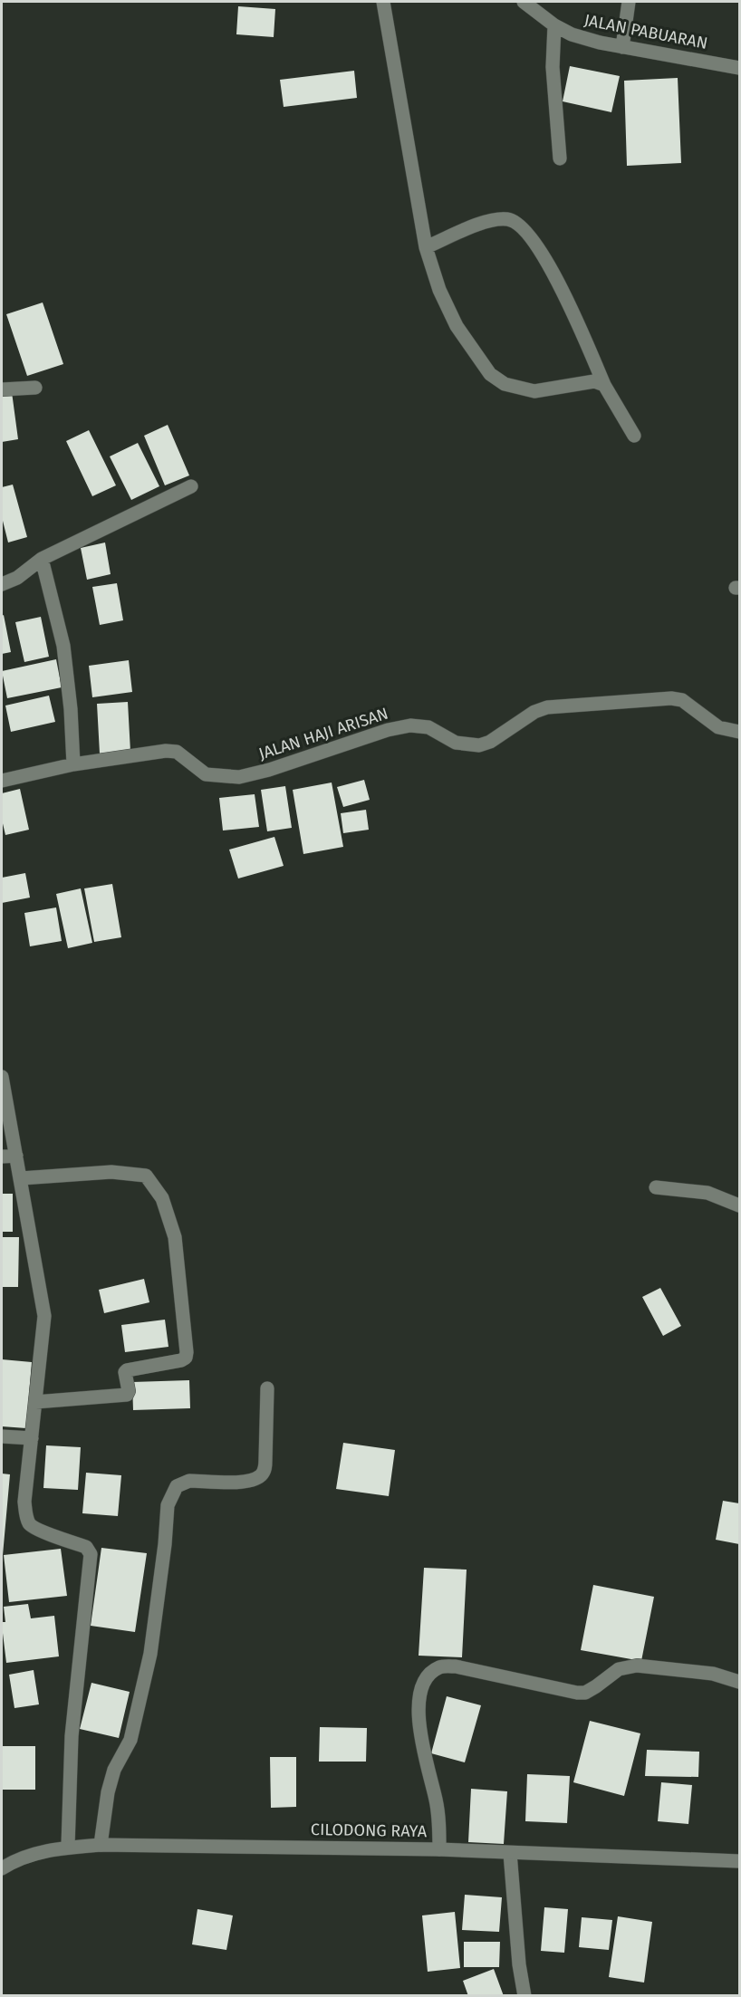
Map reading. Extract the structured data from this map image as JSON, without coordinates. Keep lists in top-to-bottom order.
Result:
{
  "streets": {
    "street": ["JALAN PABUARAN", "JALAN HAJI ARISAN", "CILODONG RAYA"]
  }
}
